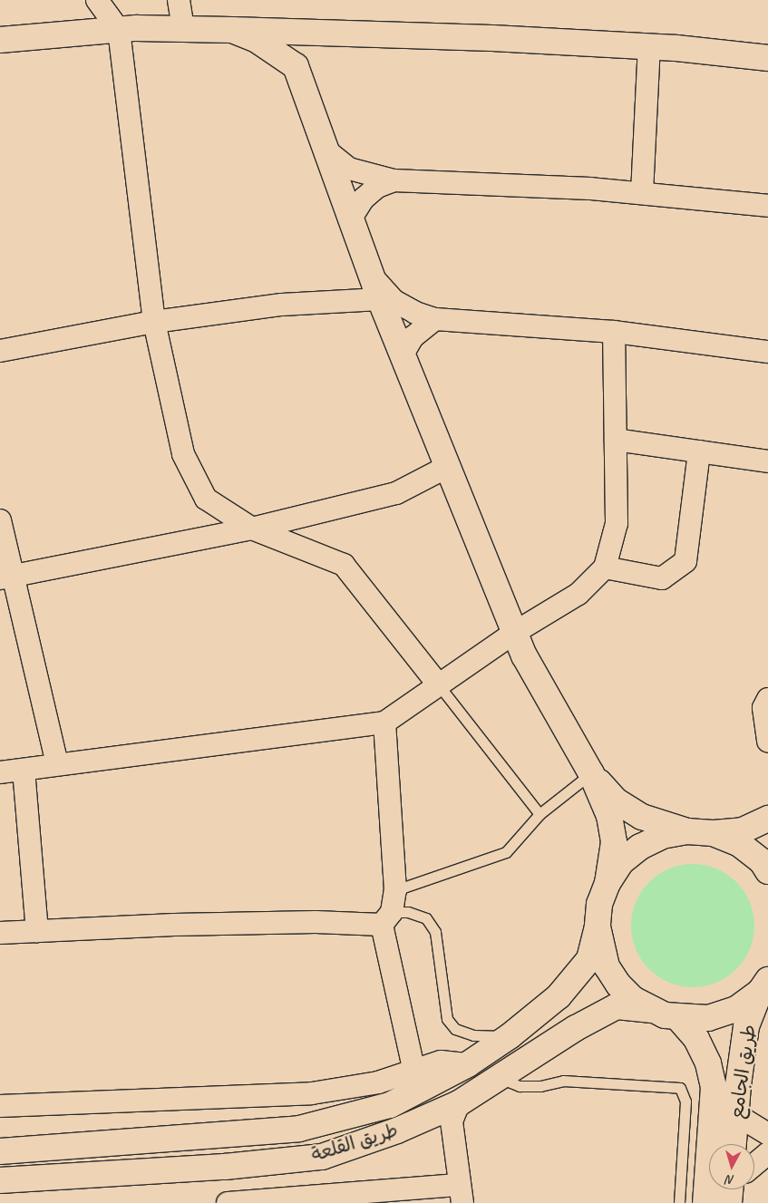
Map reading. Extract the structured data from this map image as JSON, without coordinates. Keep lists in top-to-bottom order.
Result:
{
  "streets": {
    "main road": ["طريق الجامع", "طريق القلعة"]
  },
  "north": "bottom"
}
